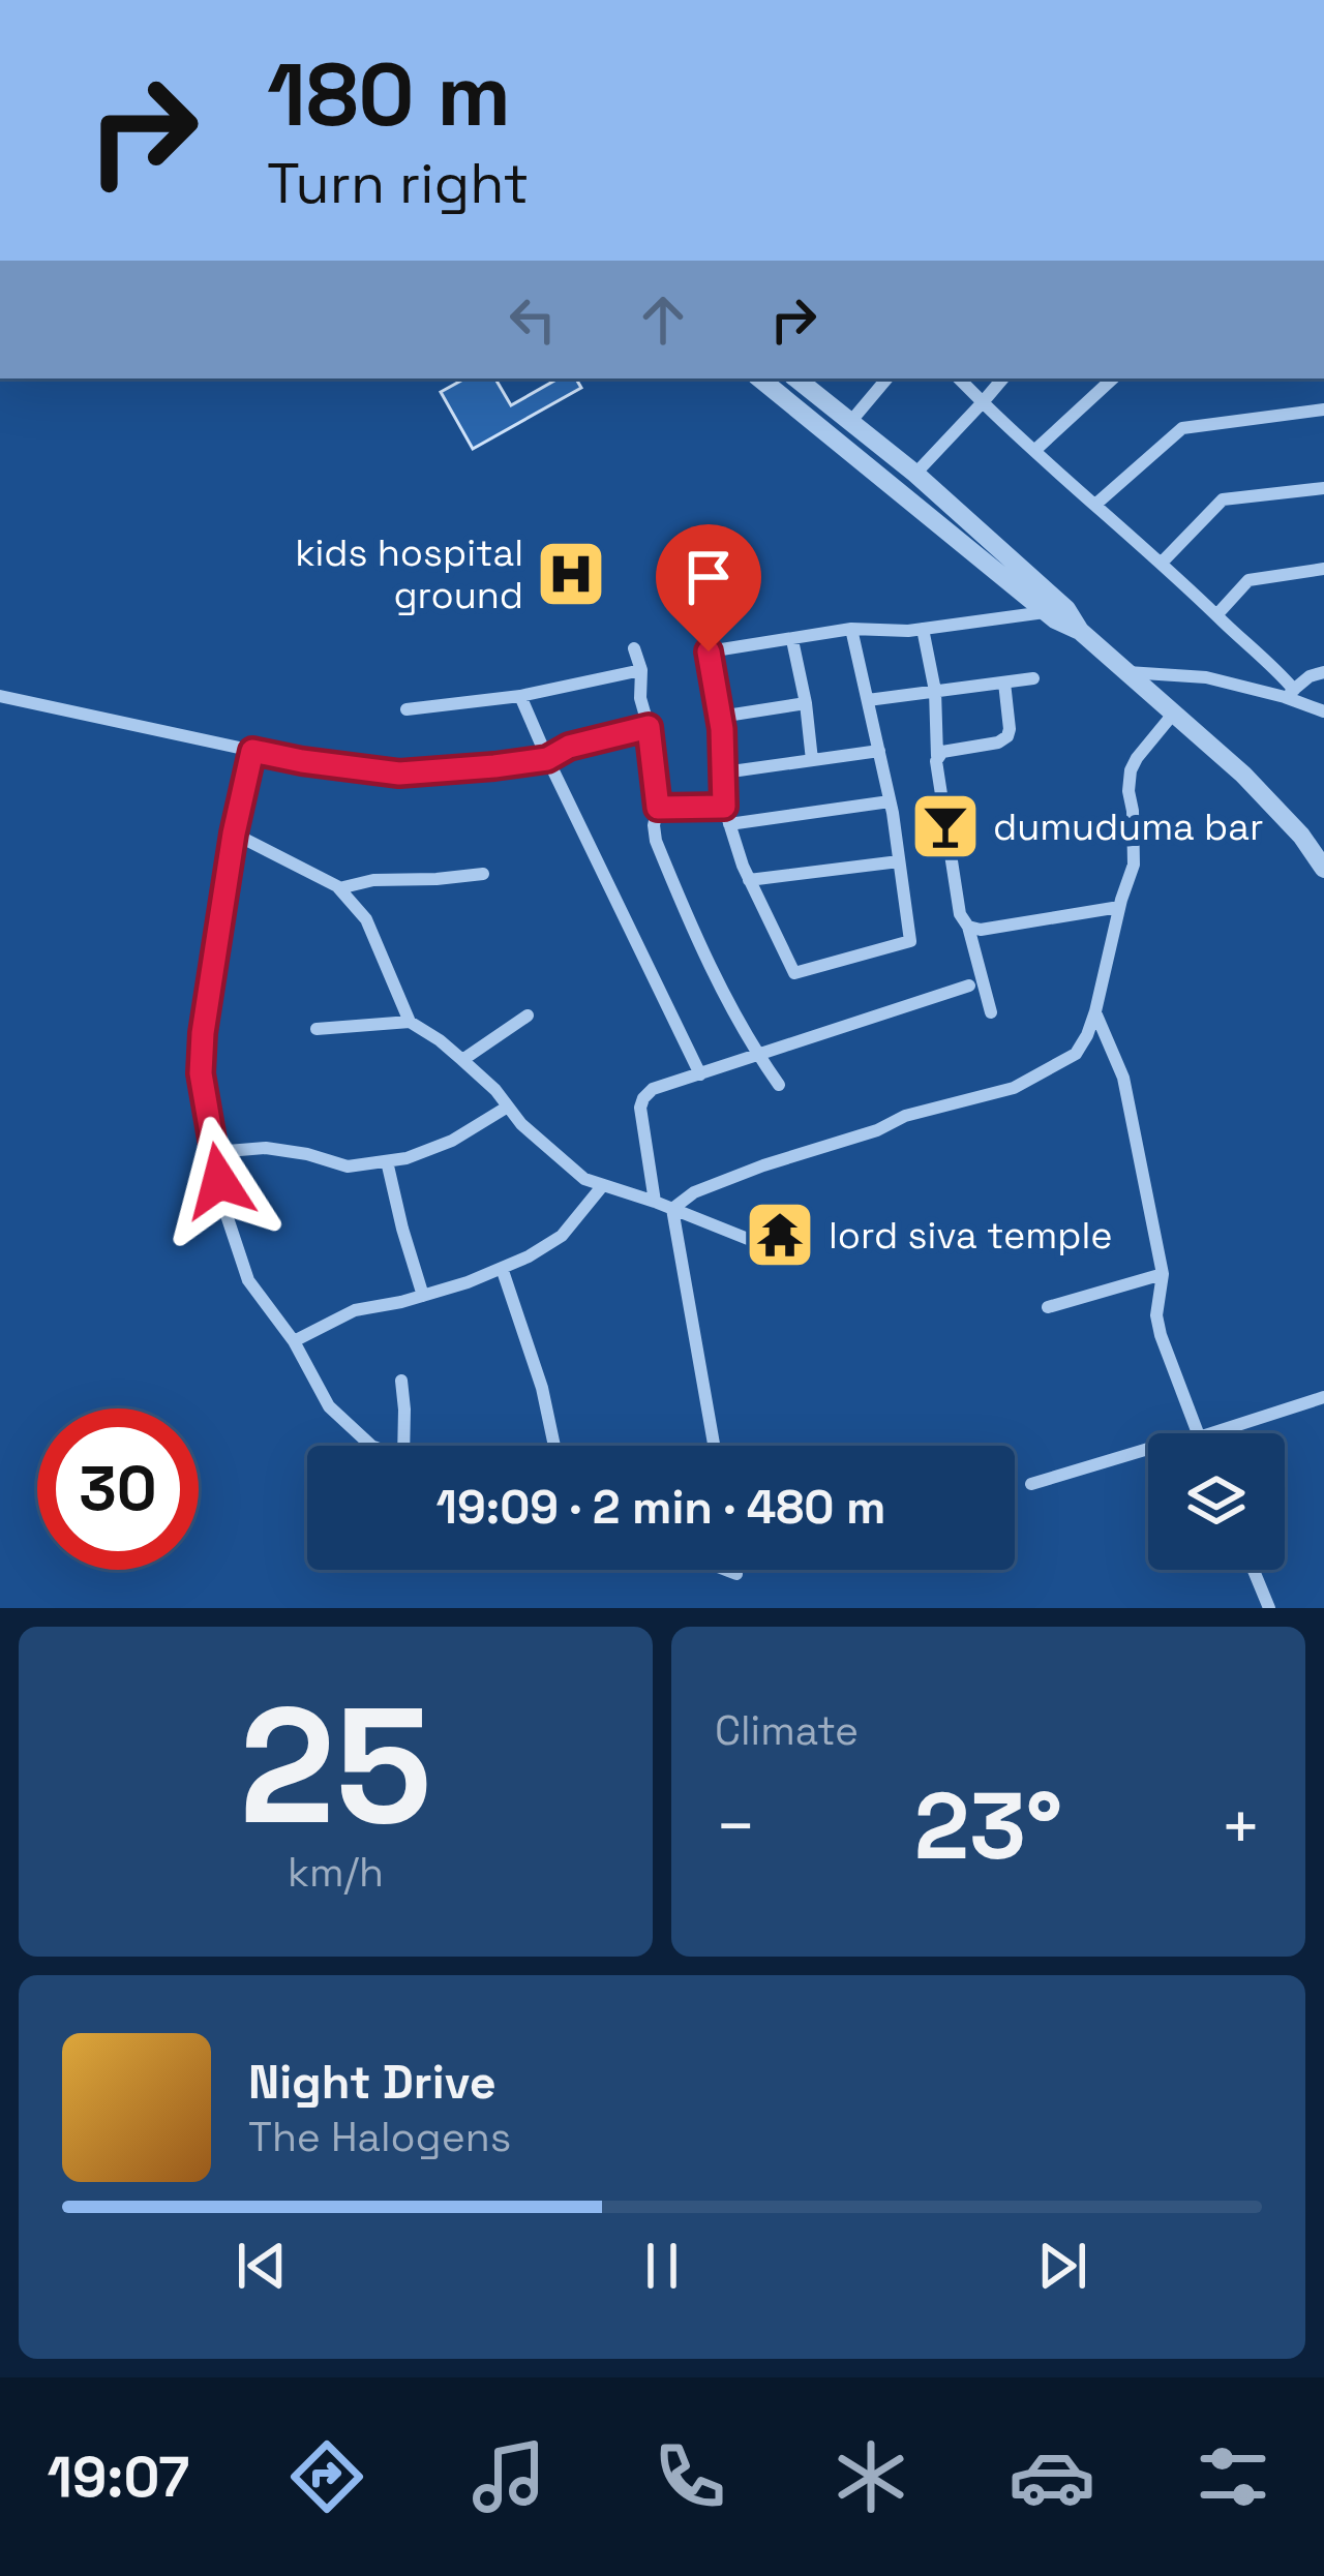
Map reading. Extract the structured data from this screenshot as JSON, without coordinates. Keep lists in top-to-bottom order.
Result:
{
  "places": {
    "hospital": ["kids hospital ground"],
    "bar": ["dumuduma bar"],
    "temple": ["lord siva temple"]
  },
  "page": {
    "turn": ["180 m", "Turn right"],
    "limit": "30",
    "trip": "19:09 · 2 min · 480 m",
    "tile": [
      ["25", "km/h"],
      "Climate"
    ],
    "heat": ["−", "23°", "+"],
    "song": ["Night Drive", "The Halogens"],
    "tabs": "19:07"
  }
}
